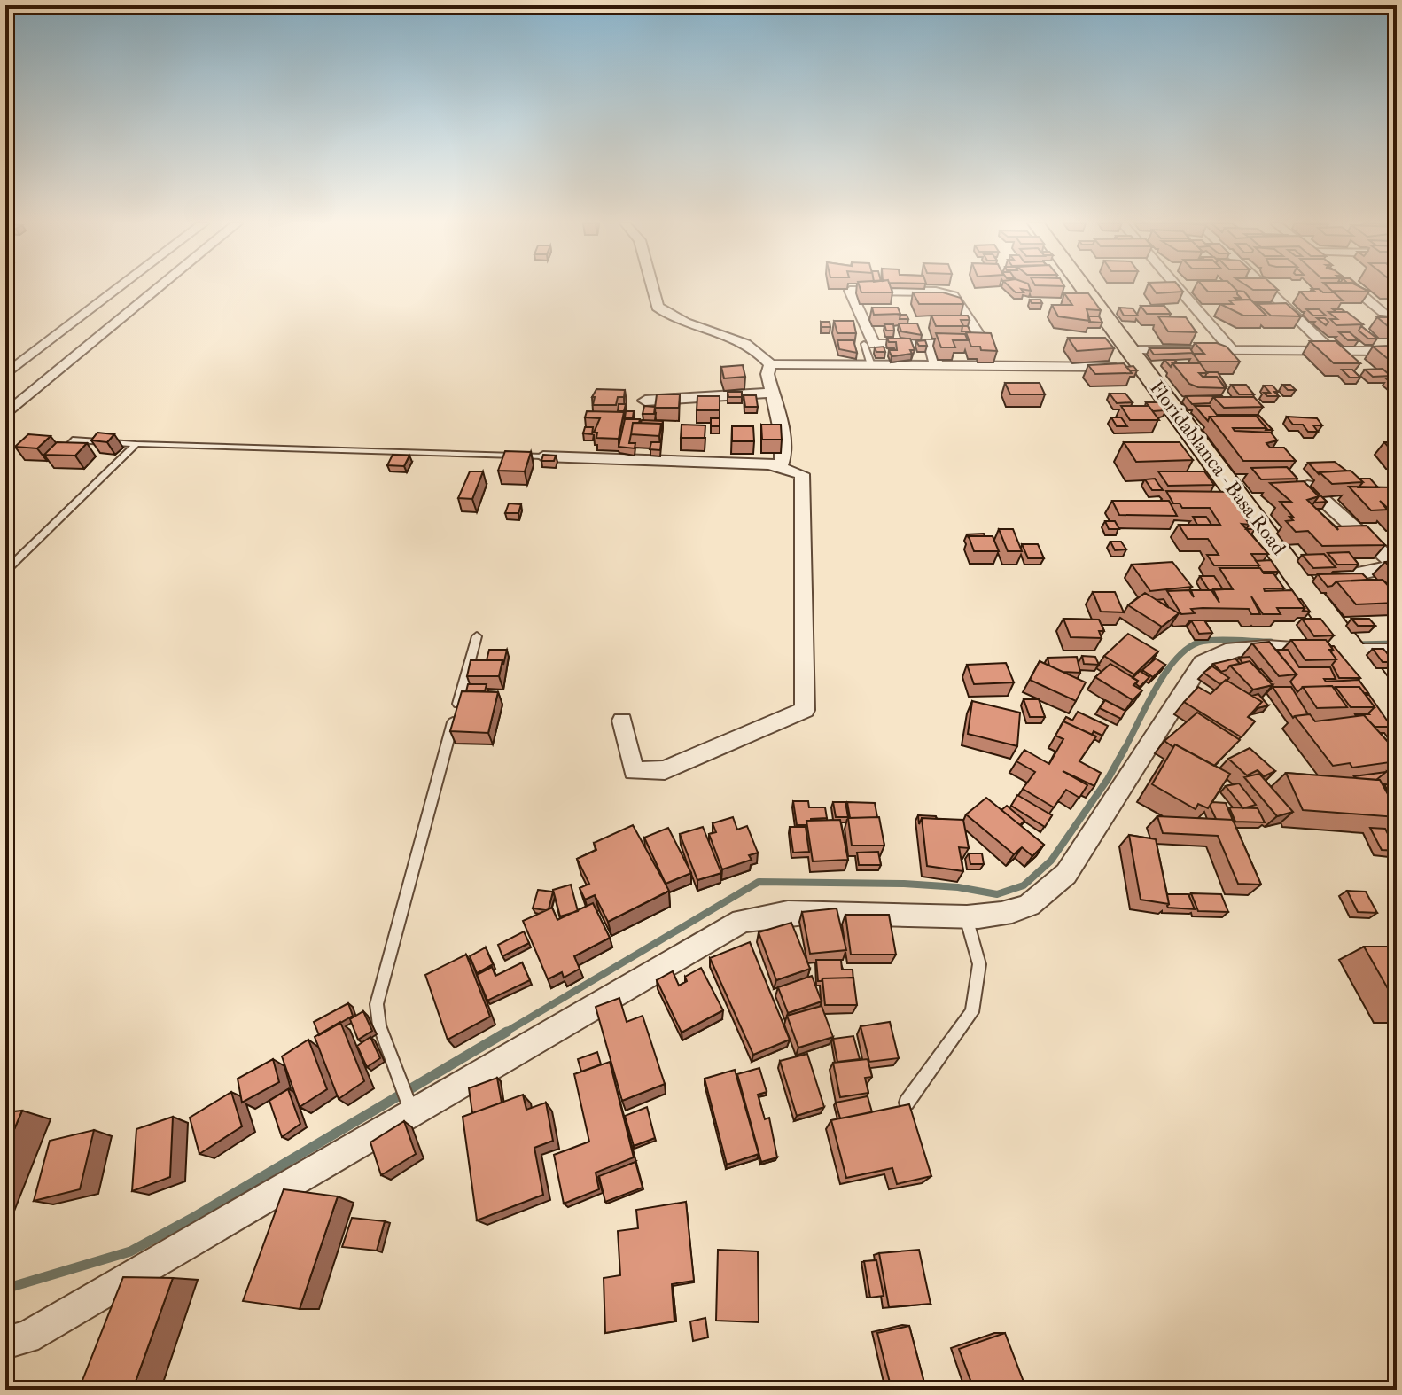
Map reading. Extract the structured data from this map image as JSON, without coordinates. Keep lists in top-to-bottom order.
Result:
{
  "streets": {
    "main road": ["Floridablanca - Basa Road"]
  }
}
